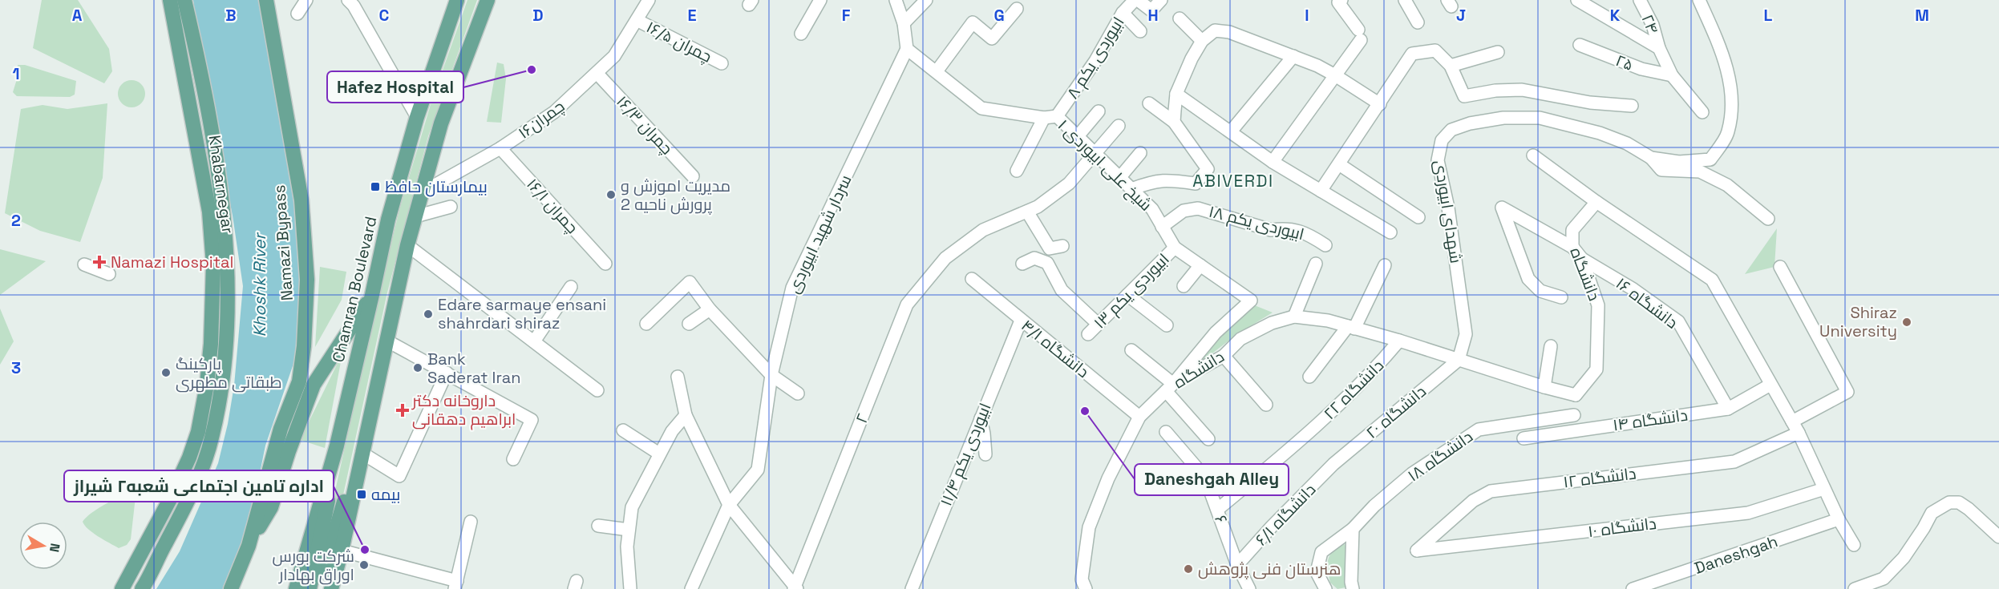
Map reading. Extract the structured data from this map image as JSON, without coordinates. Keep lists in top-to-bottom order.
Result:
{
  "streets": {
    "main road": ["Khabarnegar", "Namazi Bypass", "Chamran Boulevard"],
    "street": [
      "۲۴",
      "۱۶/۵ چمران",
      "۸ ابیوردی یکم",
      "۲۵",
      "چمران۱۶",
      "۱۶/۳ چمران",
      "شیخ علی ابیوردی ۱",
      "۱۶/۱ چمران",
      "شهدای ابیوردی",
      "۱۸ ابیوردی یکم",
      "سردار شهید ابیوردی",
      "دانشگاه",
      "۱۳ ابیوردی یکم",
      "۱۶ دانشگاه",
      "۴/۱ دانشگاه",
      "۲۲ دانشگاه",
      "۲۰ دانشگاه",
      "۲",
      "۱۴ دانشگاه",
      "۱۱/۴ ابیوردی یکم",
      "۱۸ دانشگاه",
      "۱۲ دانشگاه",
      "۶/۱ دانشگاه",
      "۶",
      "۱۰ دانشگاه",
      "Daneshgah"
    ]
  },
  "crossings": [
    ["۲۴", "۲۵"],
    ["۱۶/۵ چمران", "چمران۱۶"],
    ["۸ ابیوردی یکم", "شیخ علی ابیوردی ۱"],
    ["چمران۱۶", "۱۶/۳ چمران"],
    ["چمران۱۶", "۱۶/۱ چمران"],
    ["شیخ علی ابیوردی ۱", "۱۸ ابیوردی یکم"],
    ["شیخ علی ابیوردی ۱", "سردار شهید ابیوردی"],
    ["شیخ علی ابیوردی ۱", "دانشگاه"],
    ["شیخ علی ابیوردی ۱", "۱۳ ابیوردی یکم"],
    ["شیخ علی ابیوردی ۱", "۲"],
    ["شهدای ابیوردی", "دانشگاه"],
    ["شهدای ابیوردی", "۲۰ دانشگاه"],
    ["دانشگاه", "۱۶ دانشگاه"],
    ["دانشگاه", "۴/۱ دانشگاه"],
    ["دانشگاه", "۲۲ دانشگاه"],
    ["دانشگاه", "۲۰ دانشگاه"],
    ["۱۶ دانشگاه", "۱۴ دانشگاه"],
    ["۴/۱ دانشگاه", "۱۱/۴ ابیوردی یکم"],
    ["۲۲ دانشگاه", "۶"],
    ["۲۰ دانشگاه", "۶/۱ دانشگاه"],
    ["۱۲ دانشگاه", "۱۰ دانشگاه"],
    ["۶/۱ دانشگاه", "۶"]
  ],
  "districts": ["ABIVERDI"],
  "water": ["Khoshk River"],
  "places": {
    "other": [
      "Hafez Hospital",
      "مدیریت اموزش و پرورش ناحیه 2",
      "Edare sarmaye ensani shahrdari shiraz",
      "Shiraz University",
      "Bank Saderat Iran",
      "پارکینگ طبقاتی مطهری",
      "Daneshgah Alley",
      "اداره تامین اجتماعی شعبه۲ شیراز",
      "شرکت بورس اوراق بهادار",
      "هنرستان فنی پژوهش"
    ],
    "transit": ["بیمارستان حافظ", "بیمه"],
    "health": ["Namazi Hospital", "داروخانه دکتر ابراهیم دهقانی"]
  },
  "north": "right",
  "grid": {
    "columns": [
      "A",
      "B",
      "C",
      "D",
      "E",
      "F",
      "G",
      "H",
      "I",
      "J",
      "K",
      "L",
      "M"
    ],
    "rows": ["1", "2", "3"]
  }
}
